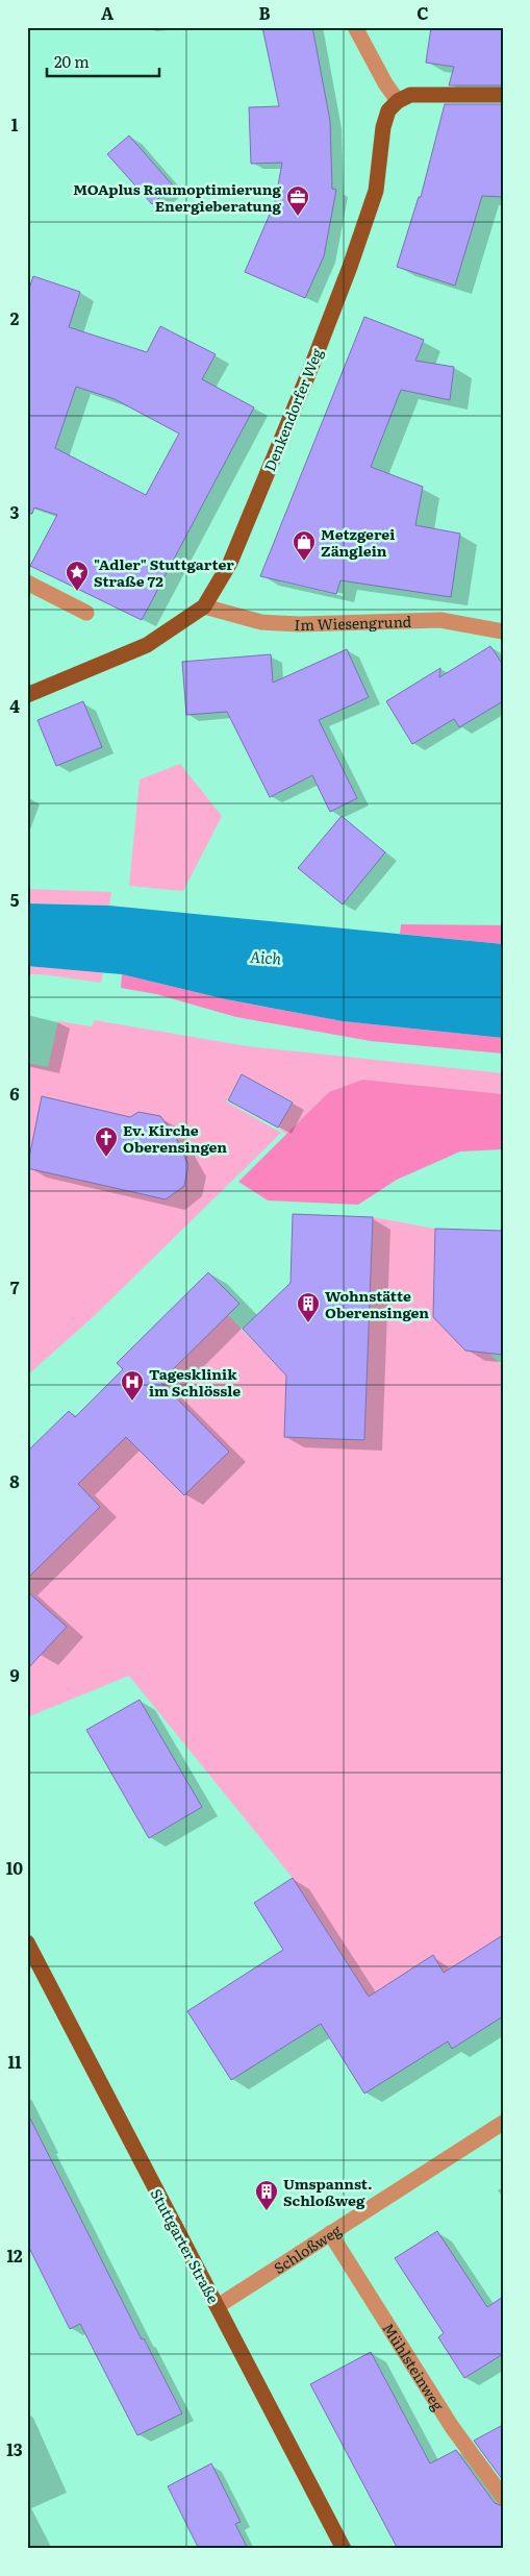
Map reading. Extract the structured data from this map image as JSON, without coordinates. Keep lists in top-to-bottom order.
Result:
{
  "streets": {
    "main road": ["Denkendorfer Weg", "Stuttgarter Straße"],
    "street": ["Im Wiesengrund", "Schloßweg", "Mühlsteinweg"]
  },
  "crossings": [
    ["Denkendorfer Weg", "Im Wiesengrund"],
    ["Stuttgarter Straße", "Schloßweg"],
    ["Schloßweg", "Mühlsteinweg"]
  ],
  "water": ["Aich"],
  "places": {
    "office": ["MOAplus Raumoptimierung Energieberatung"],
    "shop": ["Metzgerei Zänglein"],
    "place": ["\"Adler\" Stuttgarter Straße 72"],
    "church": ["Ev. Kirche Oberensingen"],
    "building": ["Wohnstätte Oberensingen", "Umspannst. Schloßweg"],
    "hospital": ["Tagesklinik im Schlössle"]
  },
  "scale_bar": "20 m",
  "grid": {
    "columns": ["A", "B", "C"],
    "rows": [
      "1",
      "2",
      "3",
      "4",
      "5",
      "6",
      "7",
      "8",
      "9",
      "10",
      "11",
      "12",
      "13"
    ]
  }
}
